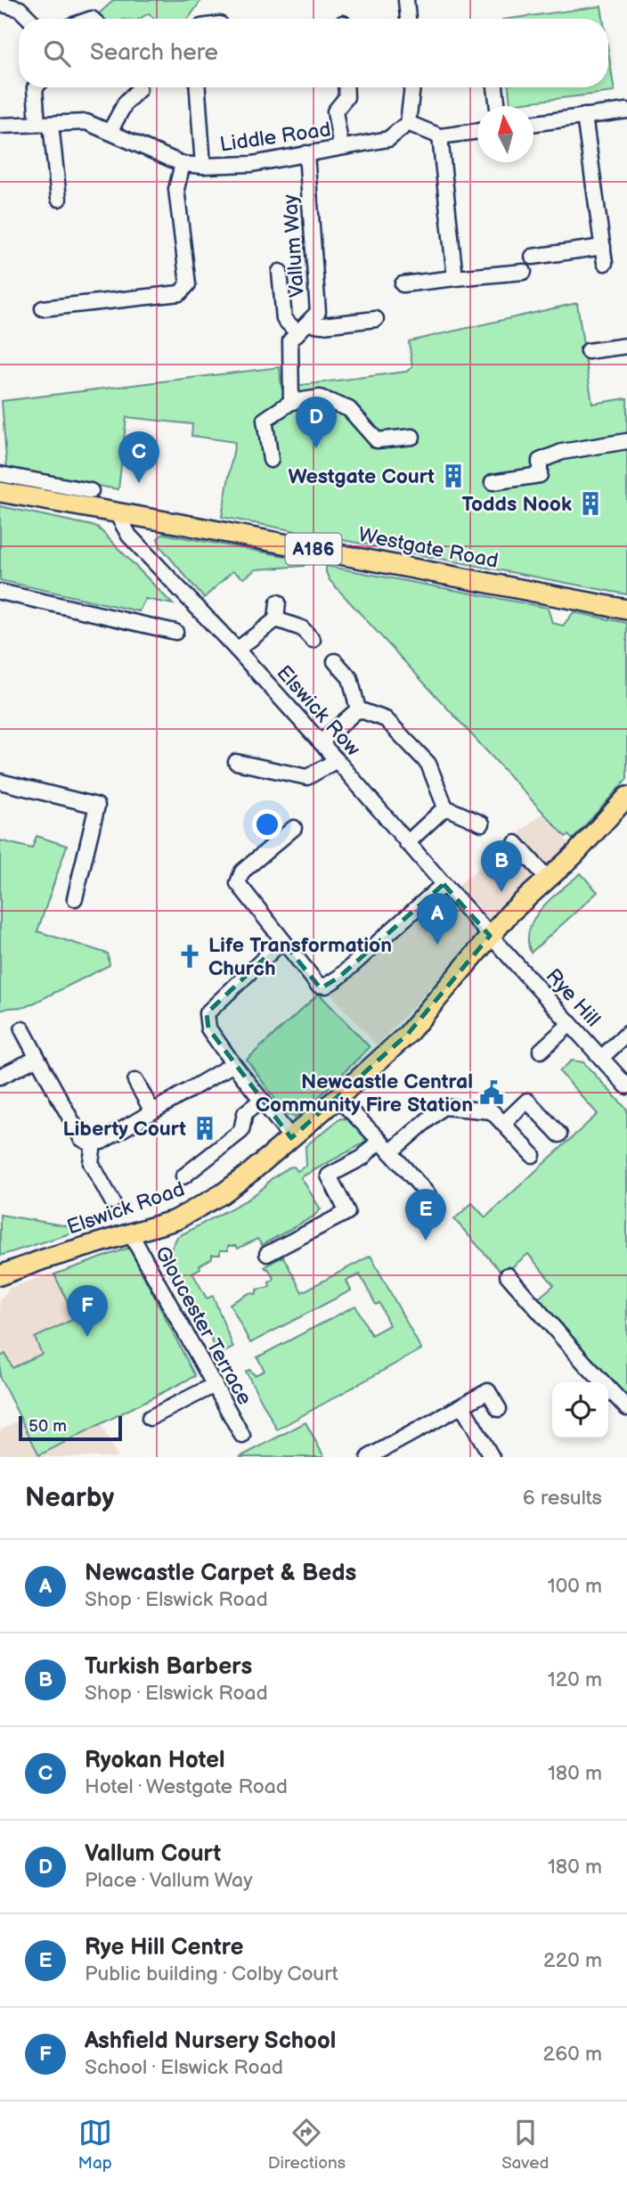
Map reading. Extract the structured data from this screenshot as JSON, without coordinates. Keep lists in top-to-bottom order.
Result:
{
  "streets": {
    "main road": ["Westgate Road", "A186", "Elswick Road"],
    "street": [
      "Liddle Road",
      "Vallum Way",
      "Elswick Row",
      "Rye Hill",
      "Gloucester Terrace"
    ]
  },
  "crossings": [
    ["Liddle Road", "Vallum Way"],
    ["Westgate Road", "Elswick Row"],
    ["Elswick Row", "Rye Hill"],
    ["Elswick Row", "Elswick Road"],
    ["Rye Hill", "Elswick Road"],
    ["Elswick Road", "Gloucester Terrace"]
  ],
  "places": {
    "building": ["Westgate Court", "Todds Nook", "Liberty Court"],
    "church": ["Life Transformation Church"],
    "public building": ["Newcastle Central Community Fire Station"]
  },
  "scale_bar": "50 m",
  "north": "top",
  "page": {
    "search": "Search here",
    "pins": [
      "D",
      "C",
      "B",
      "A",
      "E",
      "F"
    ],
    "scale": "50 m",
    "heading": ["Nearby", "6 results"],
    "list": [
      {
        "mark": "A",
        "name": "Newcastle Carpet & Beds",
        "note": "Shop · Elswick Road",
        "value": "100 m"
      },
      {
        "mark": "B",
        "name": "Turkish Barbers",
        "note": "Shop · Elswick Road",
        "value": "120 m"
      },
      {
        "mark": "C",
        "name": "Ryokan Hotel",
        "note": "Hotel · Westgate Road",
        "value": "180 m"
      },
      {
        "mark": "D",
        "name": "Vallum Court",
        "note": "Place · Vallum Way",
        "value": "180 m"
      },
      {
        "mark": "E",
        "name": "Rye Hill Centre",
        "note": "Public building · Colby Court",
        "value": "220 m"
      },
      {
        "mark": "F",
        "name": "Ashfield Nursery School",
        "note": "School · Elswick Road",
        "value": "260 m"
      }
    ],
    "nav": ["Map", "Directions", "Saved"]
  }
}
